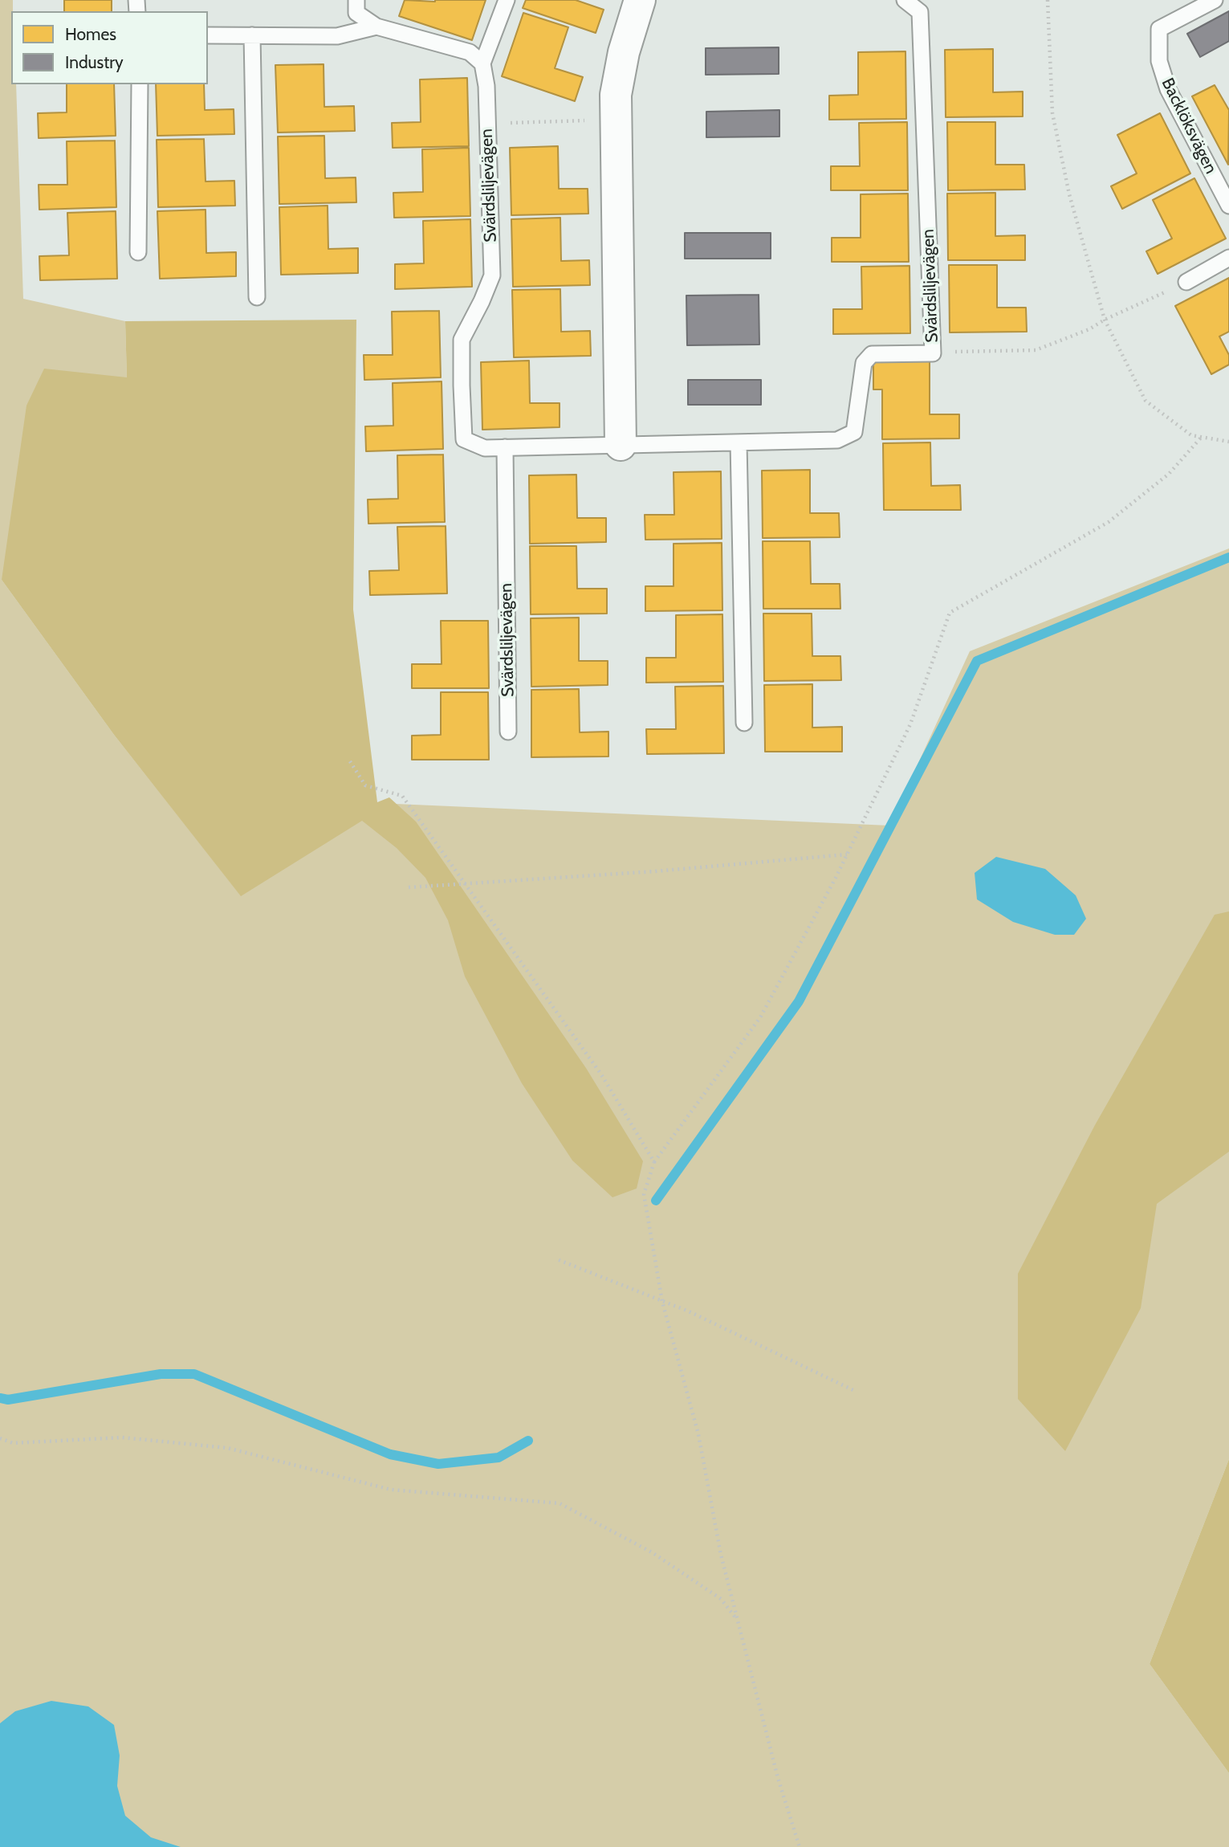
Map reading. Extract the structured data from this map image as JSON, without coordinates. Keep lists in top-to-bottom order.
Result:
{
  "streets": {
    "lane": ["Backlöksvägen", "Svärdsliljevägen"]
  },
  "legend": ["Homes", "Industry"]
}
